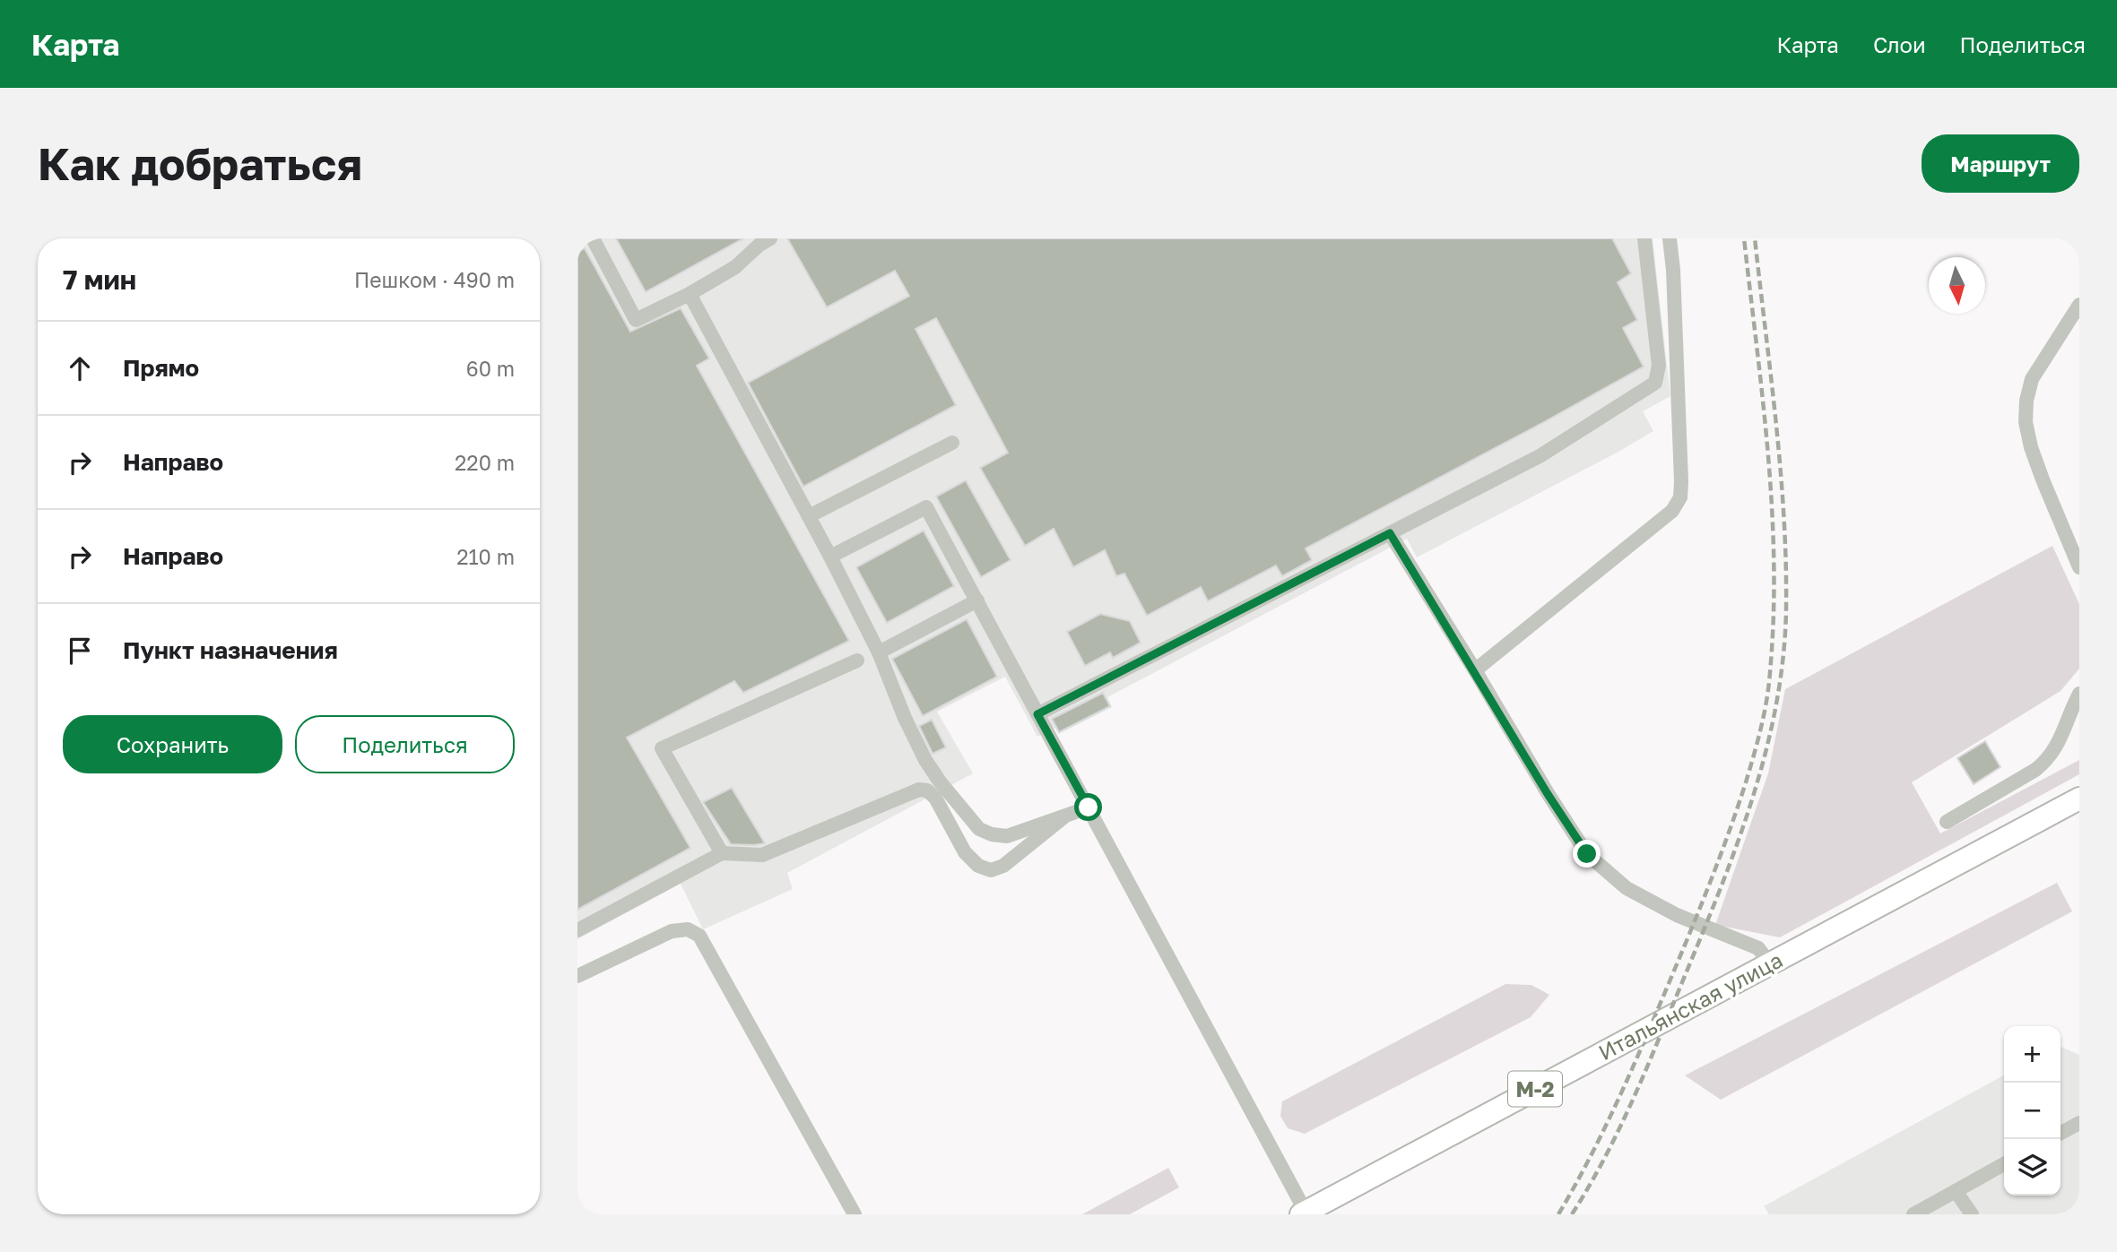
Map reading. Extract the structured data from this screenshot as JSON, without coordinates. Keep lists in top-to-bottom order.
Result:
{
  "streets": {
    "highway": ["Итальянская улица", "М-2"]
  },
  "north": "bottom",
  "page": {
    "header": "Карта",
    "nav": ["Карта", "Слои", "Поделиться"],
    "buttons": [
      "Маршрут",
      ["Сохранить", "Поделиться"]
    ],
    "title": "Как добраться",
    "heading": ["7 мин", "Пешком · 490 m"],
    "list": [
      ["Прямо", "60 m"],
      ["Направо", "220 m"],
      ["Направо", "210 m"],
      "Пункт назначения"
    ],
    "map_buttons": ["+", "−"]
  }
}
